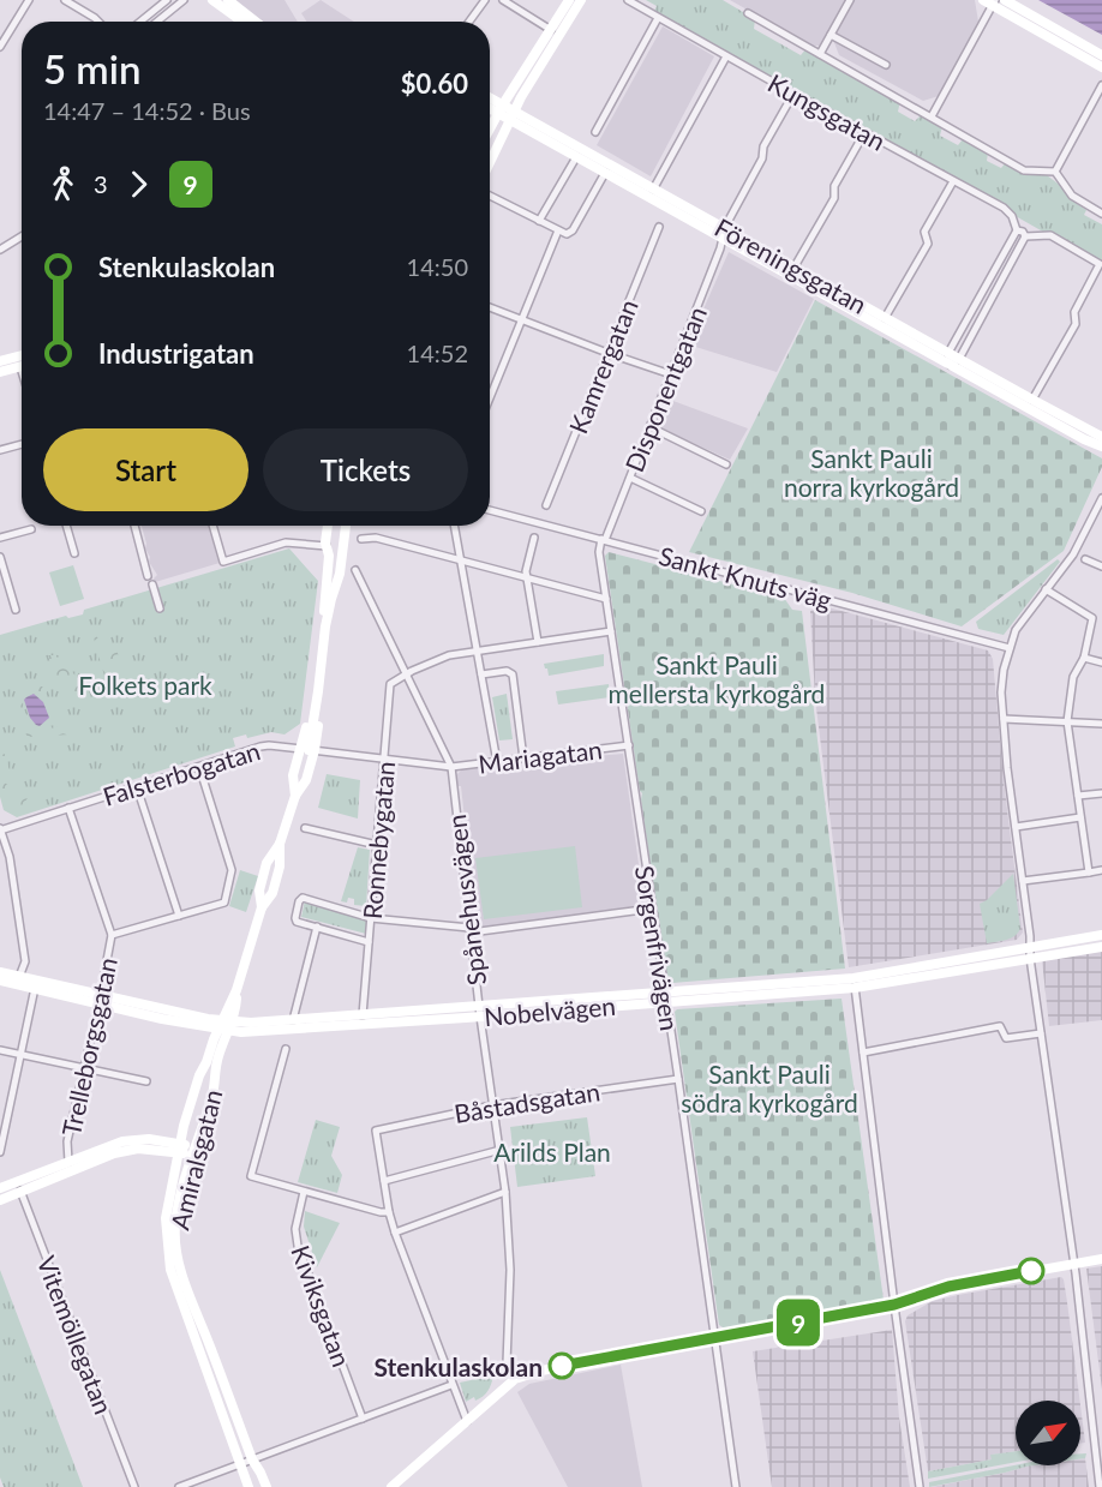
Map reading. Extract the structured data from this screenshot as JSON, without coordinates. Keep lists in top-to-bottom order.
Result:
{
  "streets": {
    "main road": ["Föreningsgatan", "Nobelvägen", "Amiralsgatan"],
    "street": [
      "Kungsgatan",
      "Kamrergatan",
      "Disponentgatan",
      "Sankt Knuts väg",
      "Mariagatan",
      "Falsterbogatan",
      "Ronnebygatan",
      "Spånehusvägen",
      "Sorgenfrivägen",
      "Trelleborgsgatan",
      "Båstadsgatan",
      "Kiviksgatan",
      "Vitemöllegatan"
    ]
  },
  "crossings": [
    ["Föreningsgatan", "Disponentgatan"],
    ["Disponentgatan", "Sankt Knuts väg"],
    ["Disponentgatan", "Sorgenfrivägen"],
    ["Sankt Knuts väg", "Sorgenfrivägen"],
    ["Mariagatan", "Falsterbogatan"],
    ["Mariagatan", "Spånehusvägen"],
    ["Mariagatan", "Sorgenfrivägen"],
    ["Falsterbogatan", "Ronnebygatan"],
    ["Falsterbogatan", "Spånehusvägen"],
    ["Falsterbogatan", "Trelleborgsgatan"],
    ["Falsterbogatan", "Amiralsgatan"],
    ["Ronnebygatan", "Spånehusvägen"],
    ["Ronnebygatan", "Nobelvägen"],
    ["Spånehusvägen", "Nobelvägen"],
    ["Spånehusvägen", "Båstadsgatan"],
    ["Sorgenfrivägen", "Nobelvägen"],
    ["Sorgenfrivägen", "Båstadsgatan"],
    ["Nobelvägen", "Trelleborgsgatan"],
    ["Nobelvägen", "Amiralsgatan"]
  ],
  "parks": [
    "Sankt Pauli norra kyrkogård",
    "Sankt Pauli mellersta kyrkogård",
    "Folkets park",
    "Sankt Pauli södra kyrkogård",
    "Arilds Plan"
  ],
  "places": ["Stenkulaskolan"],
  "lines": ["bus line 9"],
  "north": "top right",
  "page": {
    "on_map": "9",
    "heading": ["5 min", "14:47 – 14:52 · Bus", "$0.60"],
    "legs": ["3", "9"],
    "list": [
      {
        "name": "Stenkulaskolan",
        "value": "14:50"
      },
      {
        "name": "Industrigatan",
        "value": "14:52"
      }
    ],
    "buttons": ["Start", "Tickets"]
  }
}
